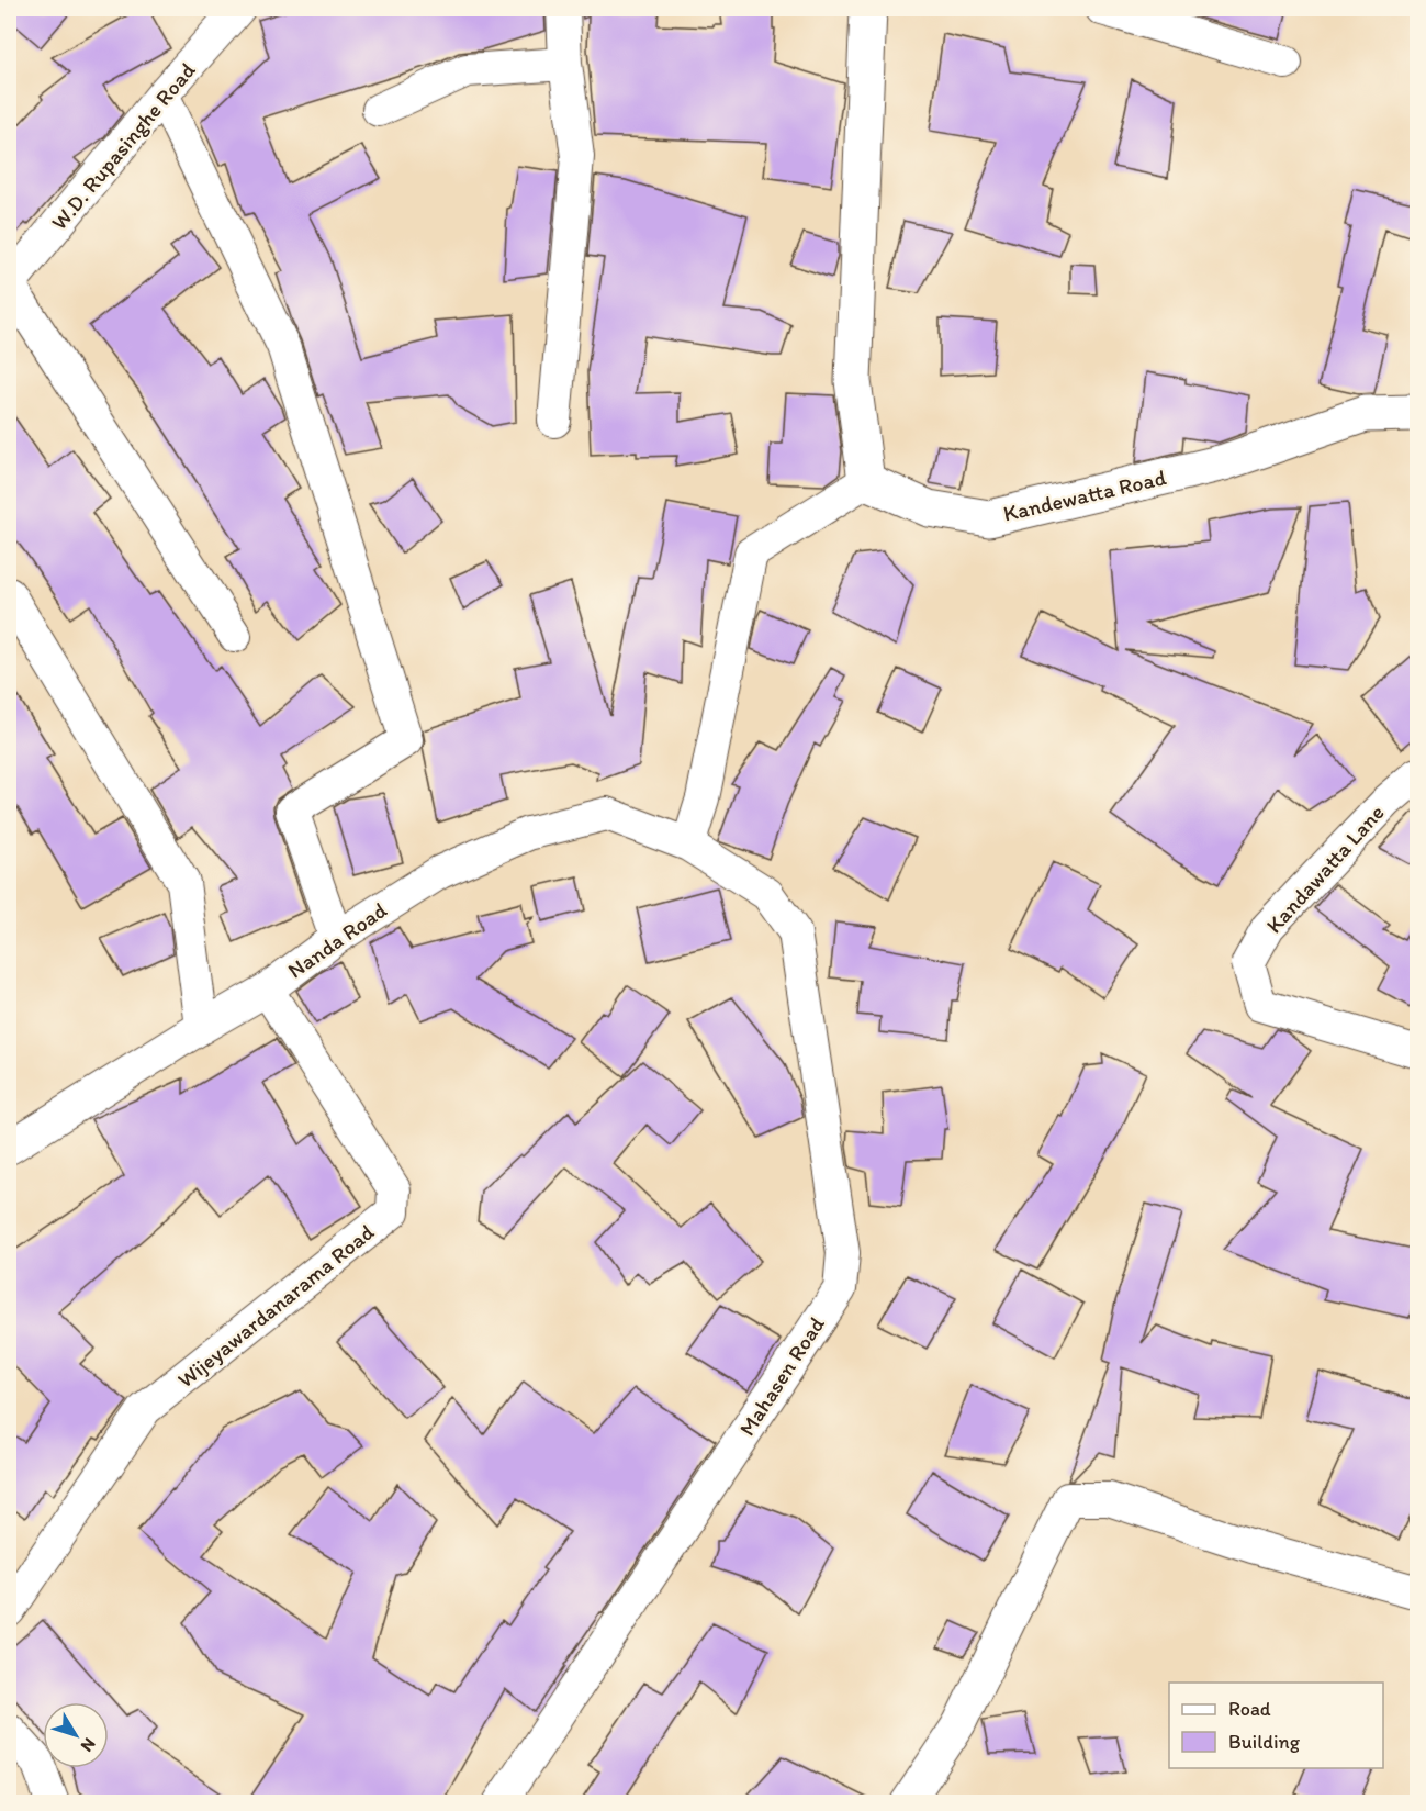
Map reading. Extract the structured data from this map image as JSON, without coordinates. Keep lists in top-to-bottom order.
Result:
{
  "streets": {
    "street": [
      "W.D. Rupasinghe Road",
      "Kandewatta Road",
      "Kandawatta Lane",
      "Nanda Road",
      "Wijeyawardanarama Road",
      "Mahasen Road"
    ]
  },
  "crossings": [
    ["Nanda Road", "Wijeyawardanarama Road"],
    ["Nanda Road", "Mahasen Road"]
  ],
  "legend": ["Road", "Building"],
  "north": "bottom right"
}
